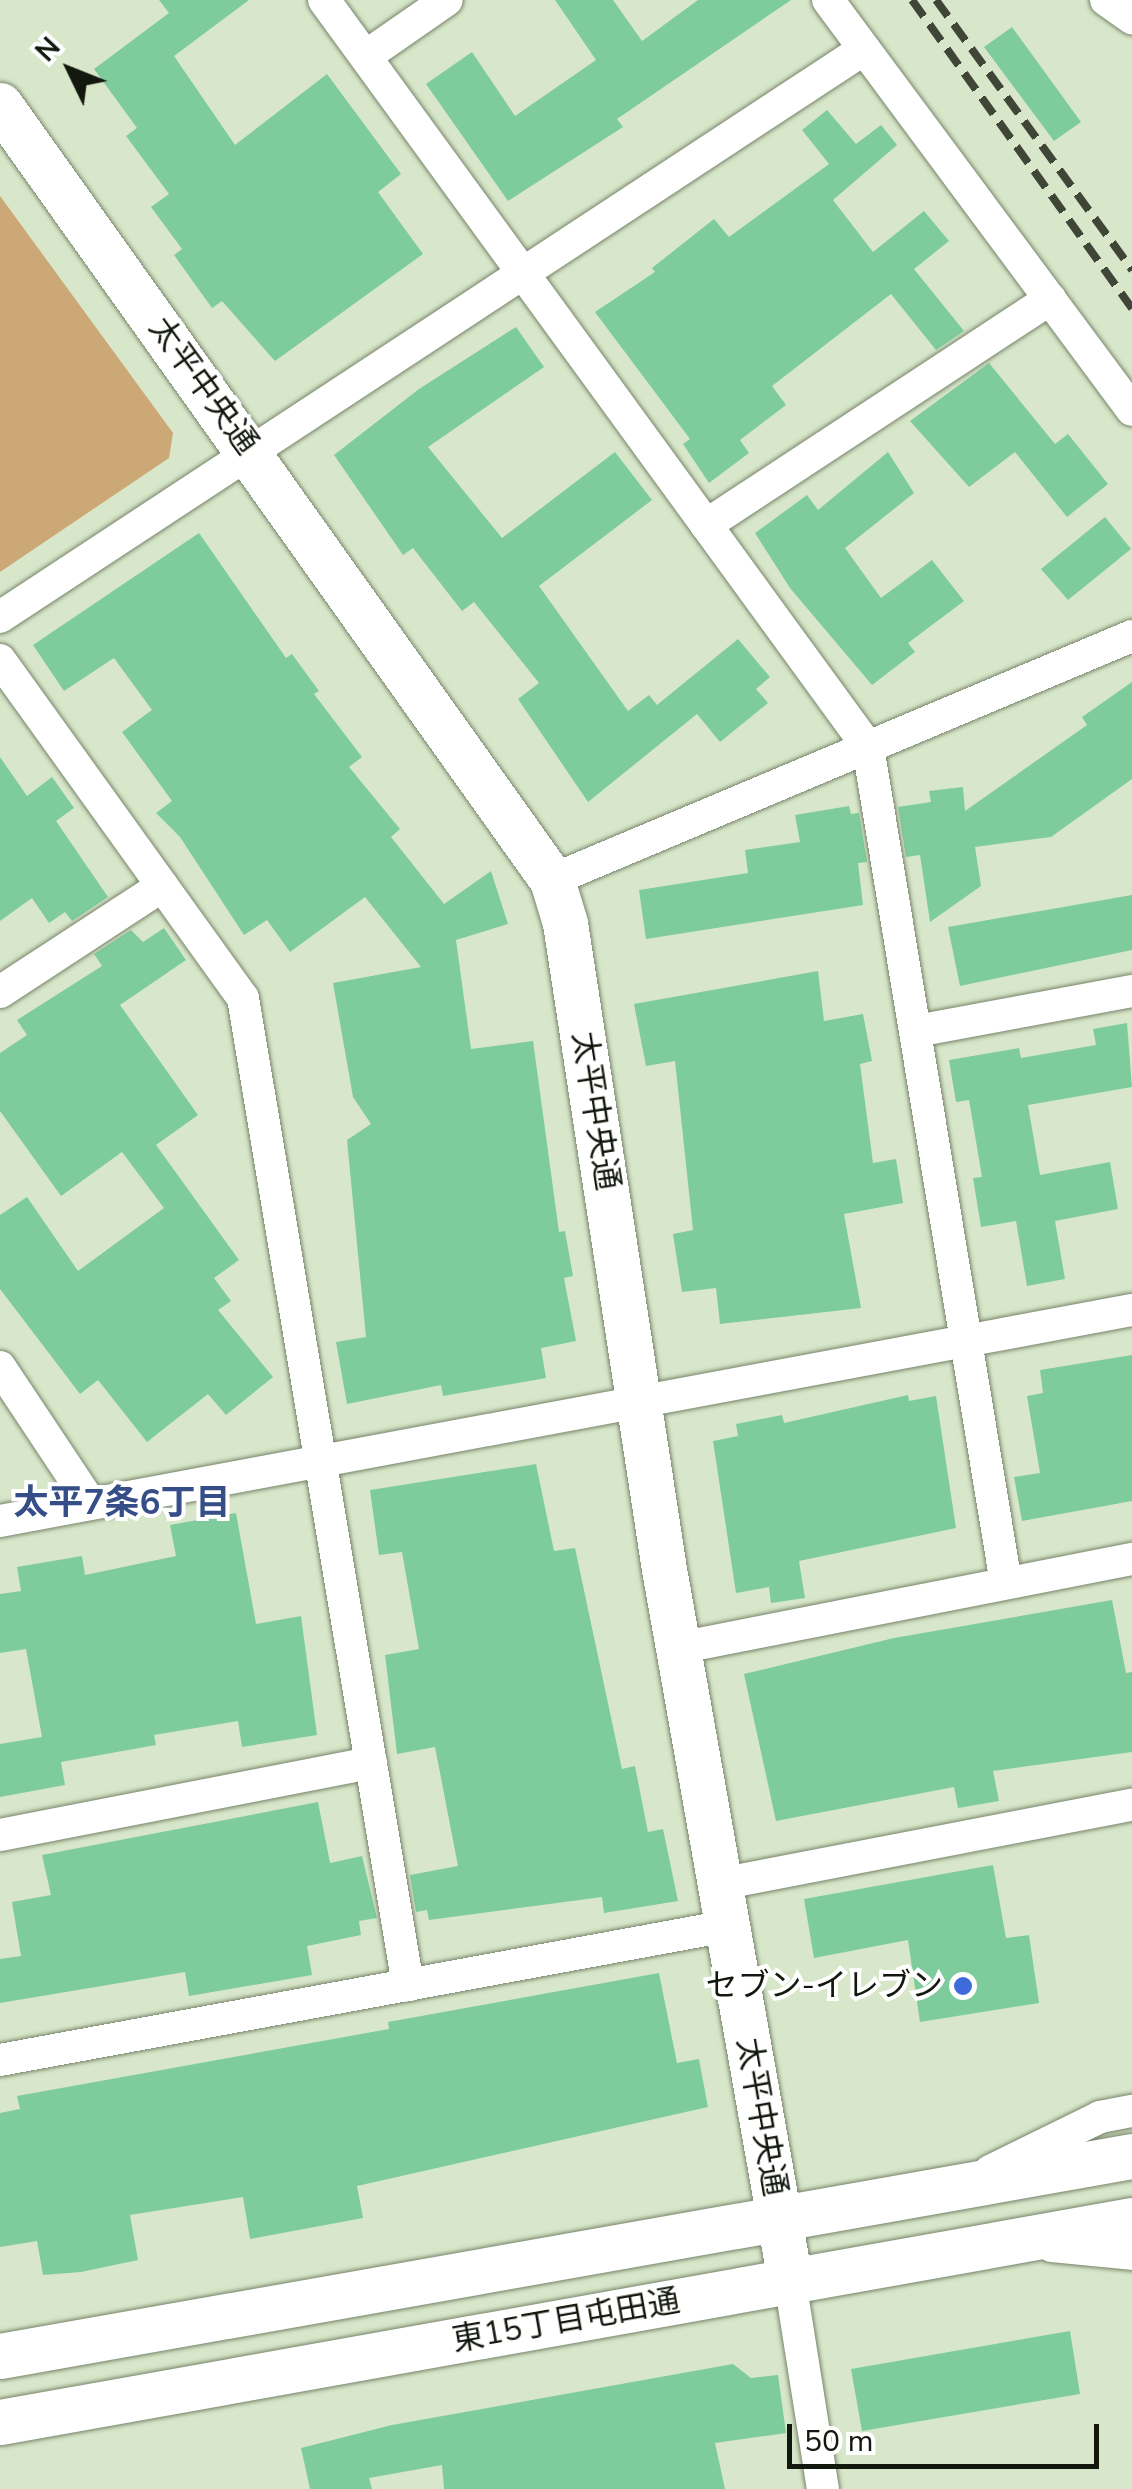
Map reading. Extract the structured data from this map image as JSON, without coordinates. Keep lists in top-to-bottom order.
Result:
{
  "streets": {
    "street": ["太平中央通", "東15丁目屯田通"]
  },
  "crossings": [
    ["太平中央通", "東15丁目屯田通"]
  ],
  "districts": ["太平7条6丁目"],
  "places": ["セブン-イレブン"],
  "scale_bar": "50 m",
  "north": "top left"
}
